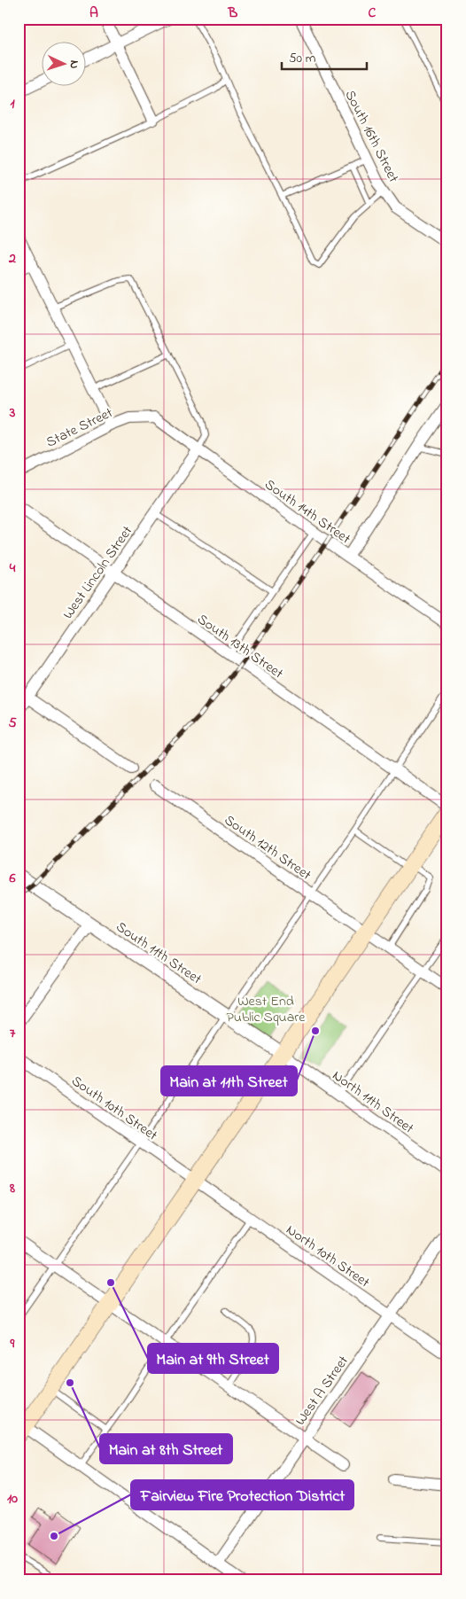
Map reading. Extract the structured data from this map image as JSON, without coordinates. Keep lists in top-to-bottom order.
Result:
{
  "streets": {
    "street": [
      "South 16th Street",
      "State Street",
      "South 14th Street",
      "West Lincoln Street",
      "South 13th Street",
      "South 12th Street",
      "South 11th Street",
      "North 11th Street",
      "South 10th Street",
      "North 10th Street",
      "West A Street"
    ]
  },
  "crossings": [
    ["State Street", "South 14th Street"],
    ["South 14th Street", "West Lincoln Street"],
    ["West Lincoln Street", "South 13th Street"],
    ["South 11th Street", "North 11th Street"],
    ["South 10th Street", "North 10th Street"],
    ["North 10th Street", "West A Street"]
  ],
  "parks": ["West End Public Square"],
  "places": [
    "Main at 11th Street",
    "Main at 9th Street",
    "Main at 8th Street",
    "Fairview Fire Protection District"
  ],
  "scale_bar": "50 m",
  "north": "right",
  "grid": {
    "columns": ["A", "B", "C"],
    "rows": [
      "1",
      "2",
      "3",
      "4",
      "5",
      "6",
      "7",
      "8",
      "9",
      "10"
    ]
  }
}
